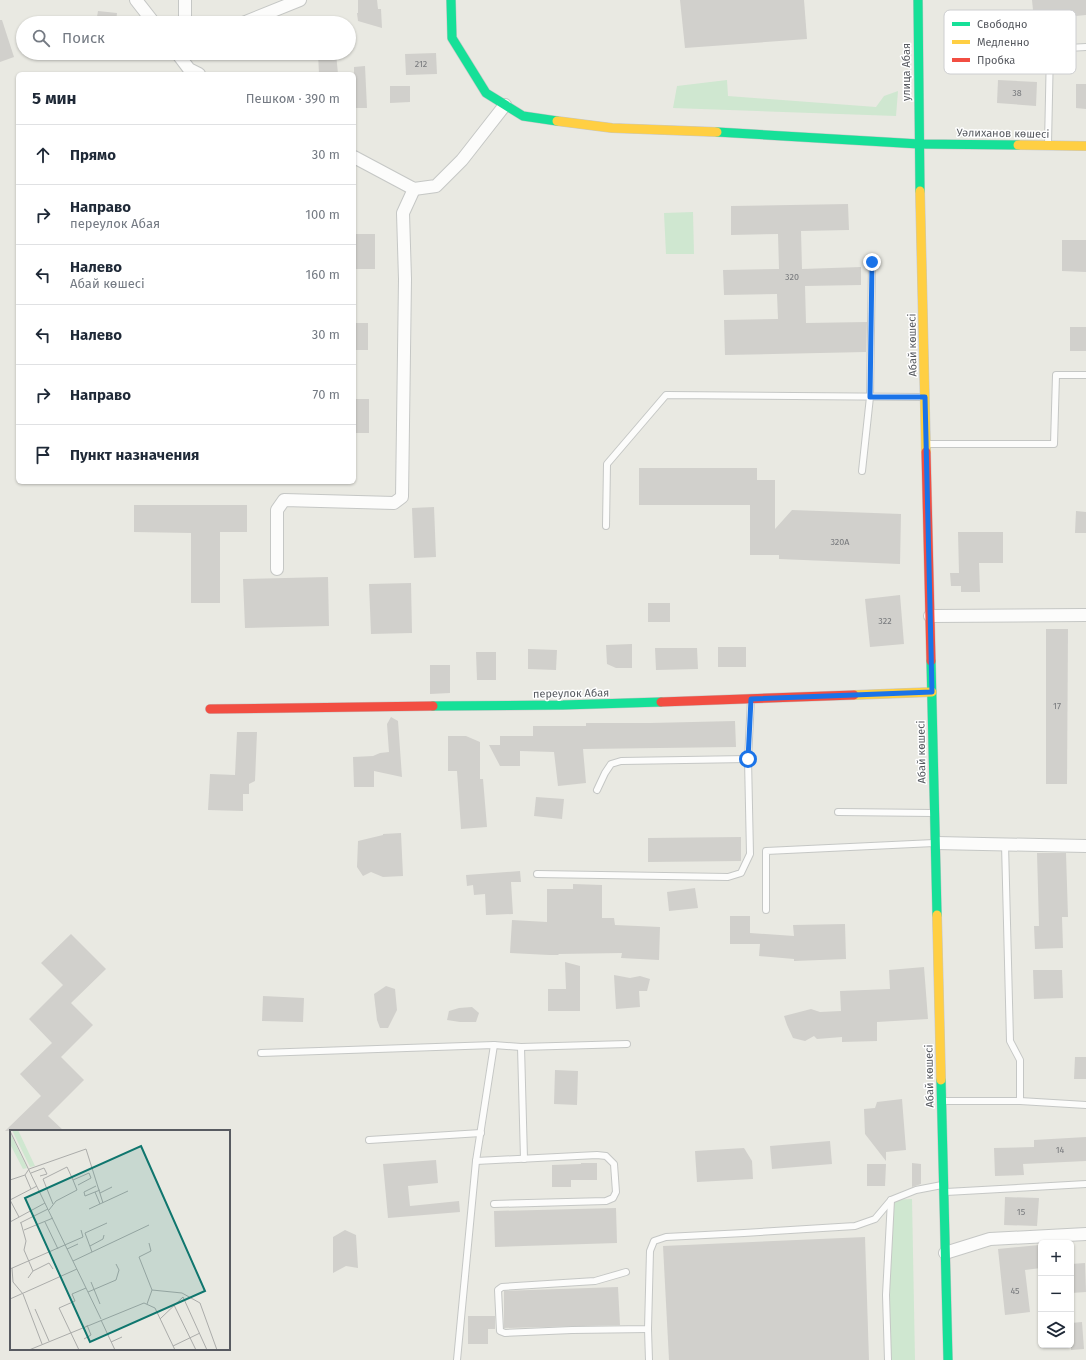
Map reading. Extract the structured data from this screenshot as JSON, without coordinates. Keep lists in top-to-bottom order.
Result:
{
  "streets": {
    "main road": [
      "улица Абая",
      "Уәлиханов көшесі",
      "Абай көшесі",
      "переулок Абая"
    ]
  },
  "crossings": [
    ["улица Абая", "Уәлиханов көшесі"],
    ["улица Абая", "Абай көшесі"],
    ["Уәлиханов көшесі", "Абай көшесі"],
    ["Абай көшесі", "переулок Абая"]
  ],
  "house_numbers": [
    "212",
    "38",
    "320",
    "320А",
    "322",
    "17",
    "14",
    "15",
    "45"
  ],
  "legend": ["Свободно", "Медленно", "Пробка"],
  "page": {
    "search": "Поиск",
    "heading": ["5 мин", "Пешком · 390 m"],
    "list": [
      ["Прямо", "30 m"],
      ["Направо", "переулок Абая", "100 m"],
      ["Налево", "Абай көшесі", "160 m"],
      ["Налево", "30 m"],
      ["Направо", "70 m"],
      "Пункт назначения"
    ],
    "map_buttons": ["+", "−"]
  }
}
